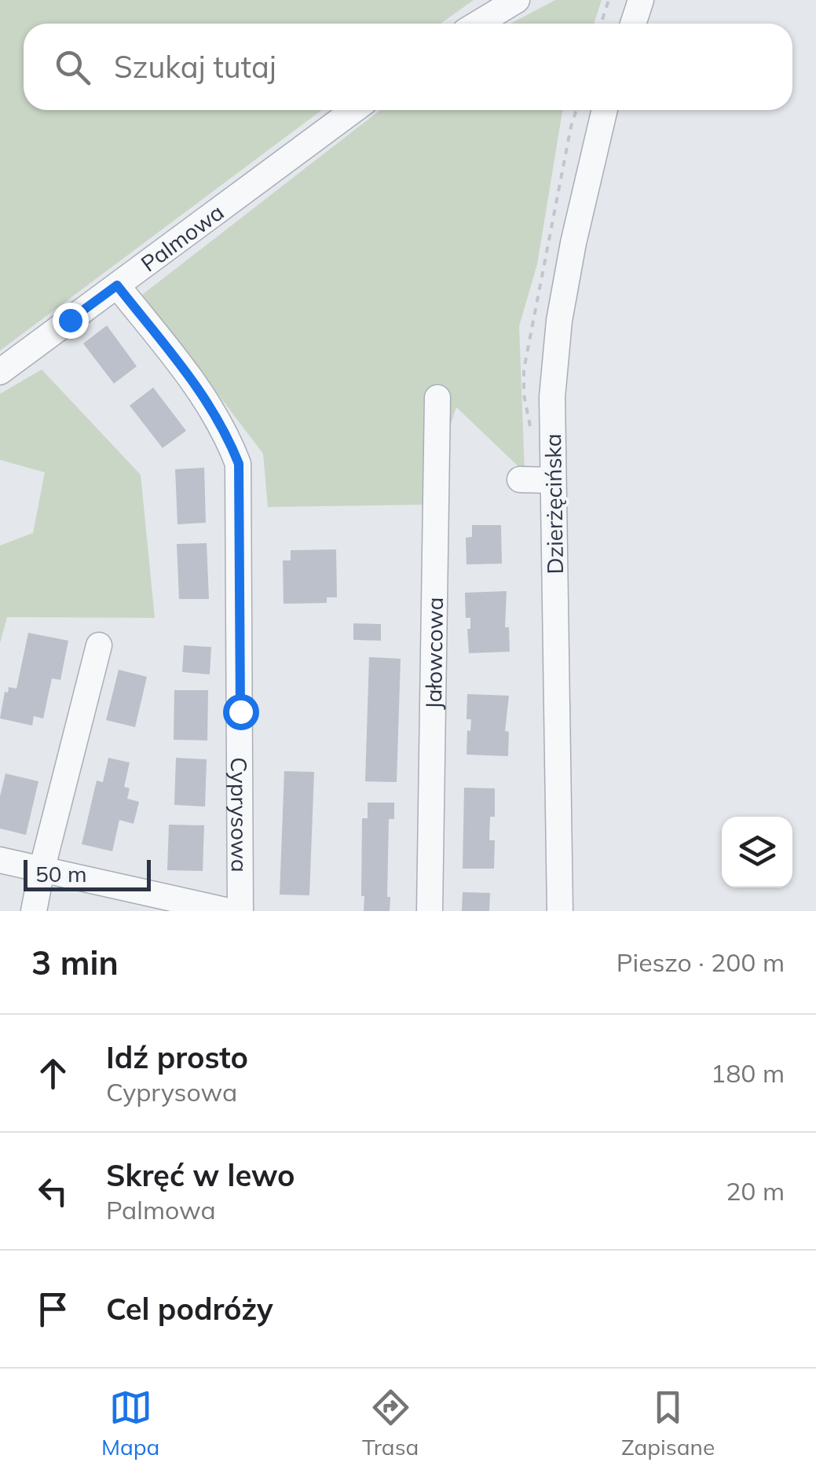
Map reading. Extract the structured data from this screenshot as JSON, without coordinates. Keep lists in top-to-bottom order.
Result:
{
  "streets": {
    "street": [
      "Palmowa",
      "Dzierżęcińska",
      "Jałowcowa",
      "Cyprysowa"
    ]
  },
  "crossings": [
    ["Palmowa", "Cyprysowa"]
  ],
  "scale_bar": "50 m",
  "page": {
    "search": "Szukaj tutaj",
    "scale": "50 m",
    "heading": ["3 min", "Pieszo · 200 m"],
    "list": [
      ["Idź prosto", "Cyprysowa", "180 m"],
      ["Skręć w lewo", "Palmowa", "20 m"],
      "Cel podróży"
    ],
    "nav": ["Mapa", "Trasa", "Zapisane"]
  }
}
